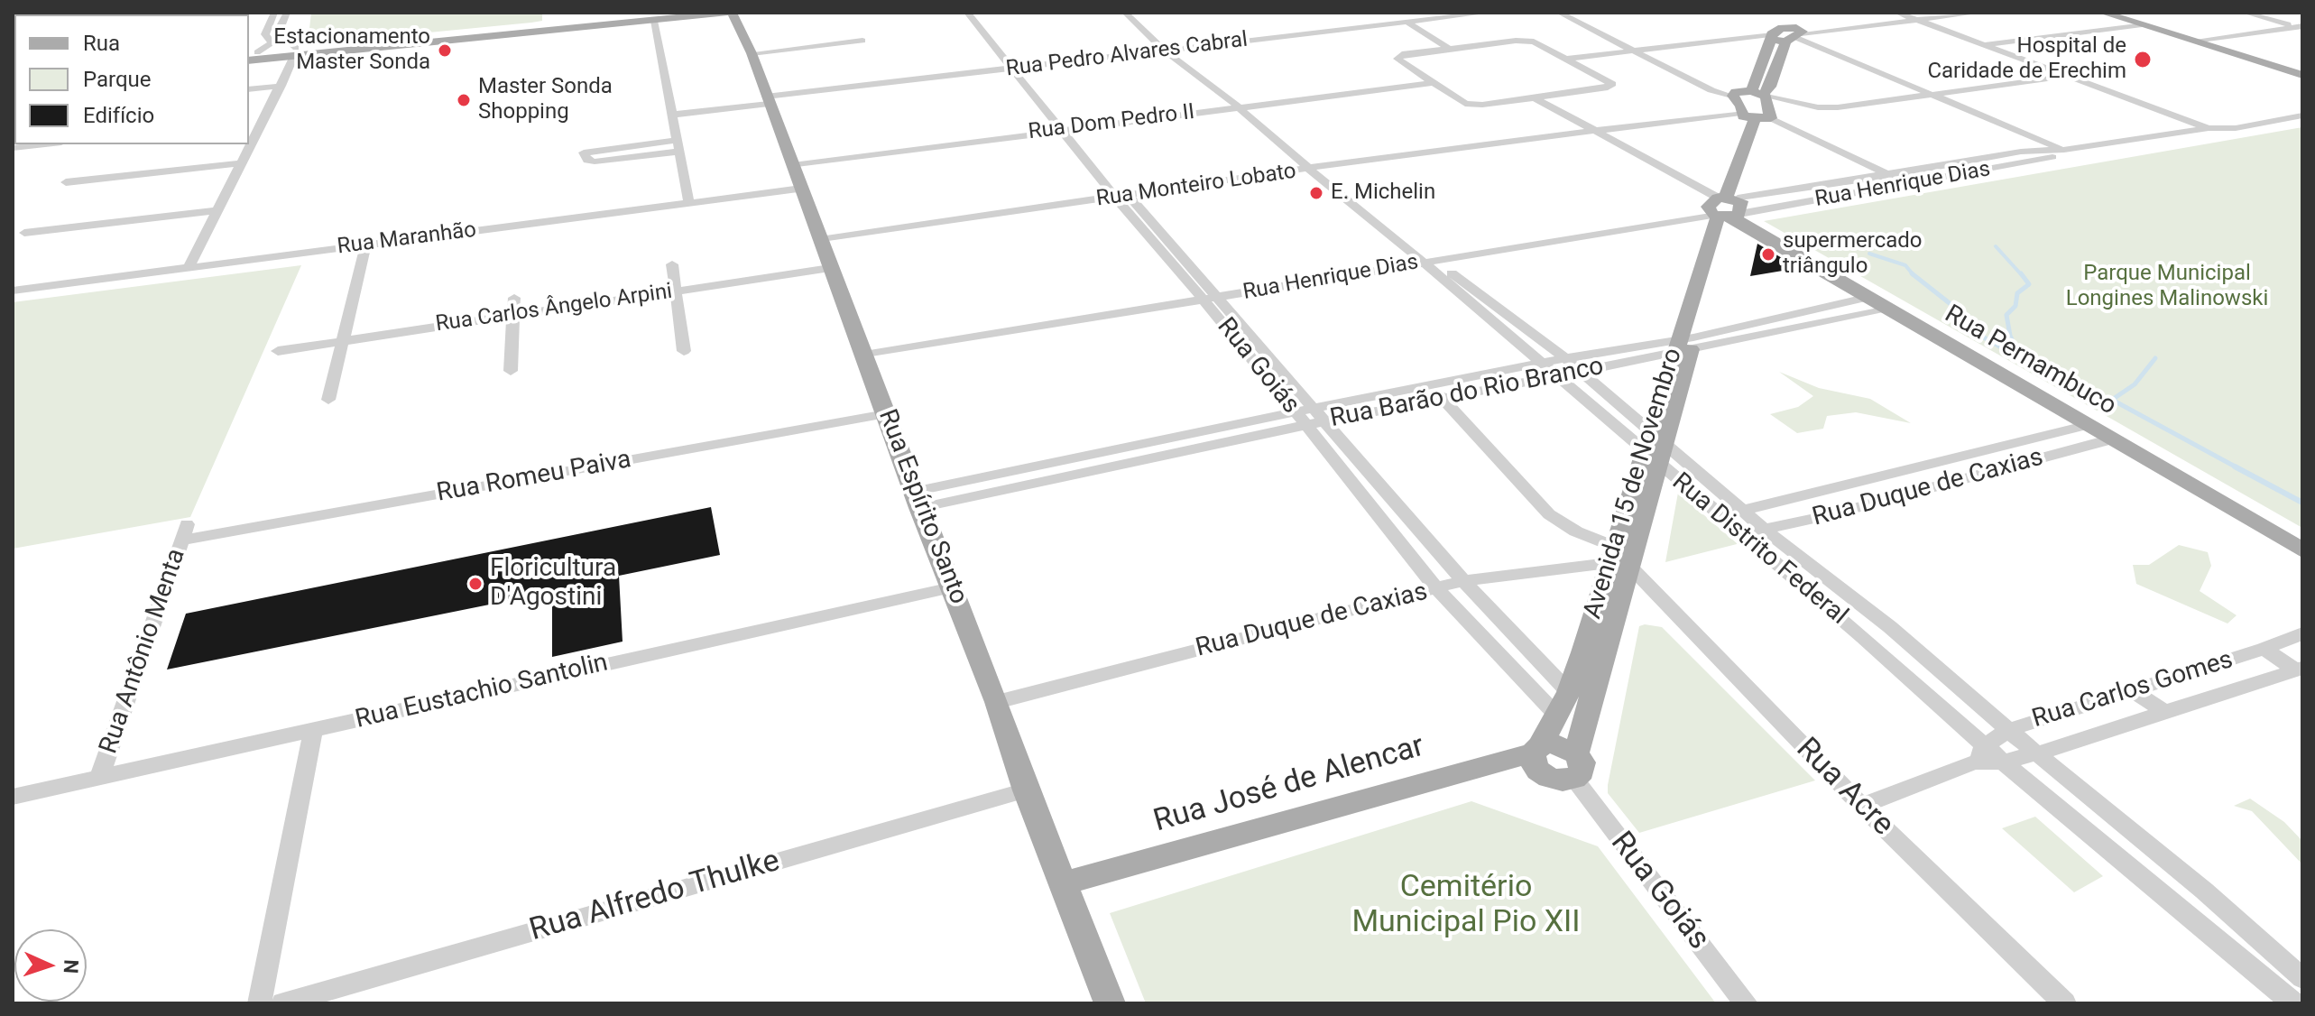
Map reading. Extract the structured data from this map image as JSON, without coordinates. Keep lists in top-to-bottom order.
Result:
{
  "streets": {
    "main road": [
      "Rua Pernambuco",
      "Avenida 15 de Novembro",
      "Rua Espírito Santo",
      "Rua José de Alencar"
    ],
    "street": [
      "Rua Pedro Alvares Cabral",
      "Rua Dom Pedro II",
      "Rua Henrique Dias",
      "Rua Monteiro Lobato",
      "Rua Maranhão",
      "Rua Carlos Ângelo Arpini",
      "Rua Goiás",
      "Rua Barão do Rio Branco",
      "Rua Romeu Paiva",
      "Rua Duque de Caxias",
      "Rua Distrito Federal",
      "Rua Antônio Menta",
      "Rua Carlos Gomes",
      "Rua Eustachio Santolin",
      "Rua Acre",
      "Rua Alfredo Thulke"
    ]
  },
  "crossings": [
    ["Rua Pedro Alvares Cabral", "Rua Goiás"],
    ["Rua Pedro Alvares Cabral", "Rua Espírito Santo"],
    ["Rua Pedro Alvares Cabral", "Rua Distrito Federal"],
    ["Rua Dom Pedro II", "Rua Goiás"],
    ["Rua Dom Pedro II", "Rua Espírito Santo"],
    ["Rua Dom Pedro II", "Rua Distrito Federal"],
    ["Rua Henrique Dias", "Rua Pernambuco"],
    ["Rua Henrique Dias", "Rua Goiás"],
    ["Rua Henrique Dias", "Avenida 15 de Novembro"],
    ["Rua Henrique Dias", "Rua Espírito Santo"],
    ["Rua Henrique Dias", "Rua Distrito Federal"],
    ["Rua Monteiro Lobato", "Rua Carlos Ângelo Arpini"],
    ["Rua Monteiro Lobato", "Rua Pernambuco"],
    ["Rua Monteiro Lobato", "Rua Goiás"],
    ["Rua Monteiro Lobato", "Rua Espírito Santo"],
    ["Rua Monteiro Lobato", "Rua Distrito Federal"],
    ["Rua Maranhão", "Rua Espírito Santo"],
    ["Rua Carlos Ângelo Arpini", "Rua Espírito Santo"],
    ["Rua Pernambuco", "Rua Barão do Rio Branco"],
    ["Rua Pernambuco", "Avenida 15 de Novembro"],
    ["Rua Pernambuco", "Rua Duque de Caxias"],
    ["Rua Goiás", "Rua Barão do Rio Branco"],
    ["Rua Goiás", "Avenida 15 de Novembro"],
    ["Rua Goiás", "Rua Duque de Caxias"],
    ["Rua Barão do Rio Branco", "Avenida 15 de Novembro"],
    ["Rua Barão do Rio Branco", "Rua Espírito Santo"],
    ["Rua Barão do Rio Branco", "Rua Distrito Federal"],
    ["Rua Barão do Rio Branco", "Rua Acre"],
    ["Rua Romeu Paiva", "Rua Espírito Santo"],
    ["Rua Romeu Paiva", "Rua Antônio Menta"],
    ["Avenida 15 de Novembro", "Rua Duque de Caxias"],
    ["Avenida 15 de Novembro", "Rua Distrito Federal"],
    ["Avenida 15 de Novembro", "Rua José de Alencar"],
    ["Avenida 15 de Novembro", "Rua Acre"],
    ["Rua Duque de Caxias", "Rua Espírito Santo"],
    ["Rua Duque de Caxias", "Rua Distrito Federal"],
    ["Rua Duque de Caxias", "Rua Acre"],
    ["Rua Espírito Santo", "Rua Eustachio Santolin"],
    ["Rua Espírito Santo", "Rua José de Alencar"],
    ["Rua Espírito Santo", "Rua Alfredo Thulke"],
    ["Rua Distrito Federal", "Rua Carlos Gomes"],
    ["Rua Antônio Menta", "Rua Eustachio Santolin"],
    ["Rua Carlos Gomes", "Rua Acre"]
  ],
  "parks": ["Parque Municipal Longines Malinowski", "Cemitério Municipal Pio XII"],
  "places": [
    "Estacionamento Master Sonda",
    "Hospital de Caridade de Erechim",
    "Master Sonda Shopping",
    "E. Michelin",
    "supermercado triângulo",
    "Floricultura D'Agostini"
  ],
  "legend": ["Rua", "Parque", "Edifício"],
  "north": "right"
}
